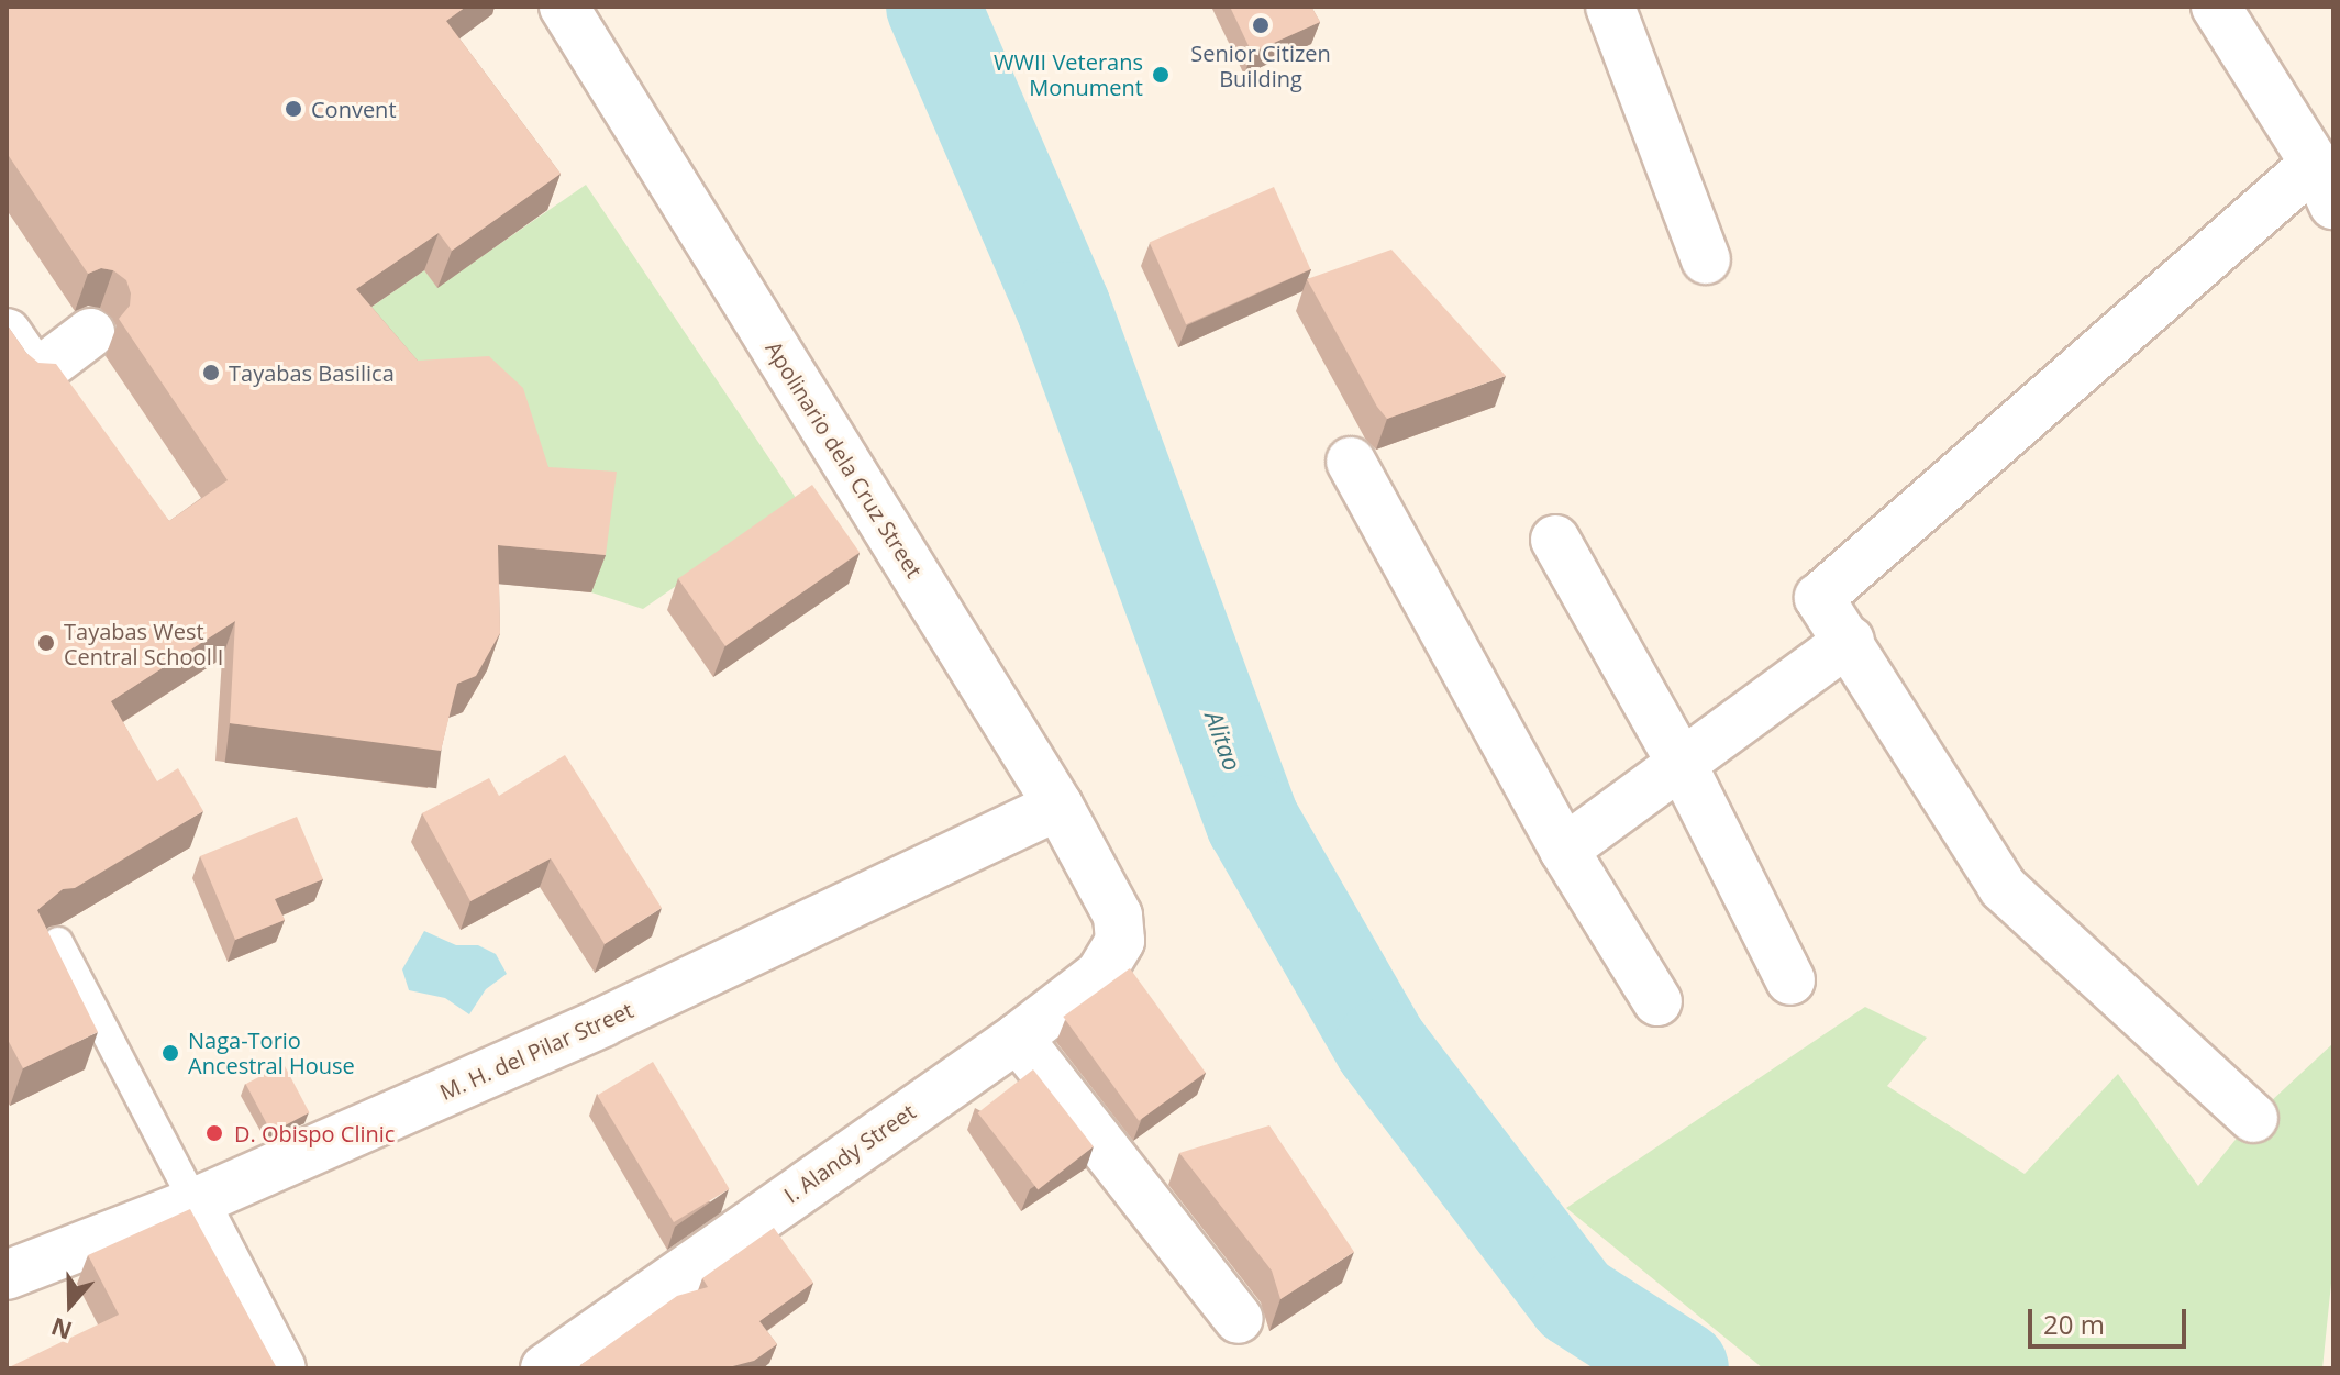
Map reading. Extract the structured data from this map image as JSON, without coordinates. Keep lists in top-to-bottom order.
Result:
{
  "streets": {
    "street": ["Apolinario dela Cruz Street", "M. H. del Pilar Street", "I. Alandy Street"]
  },
  "crossings": [
    ["Apolinario dela Cruz Street", "M. H. del Pilar Street"],
    ["Apolinario dela Cruz Street", "I. Alandy Street"]
  ],
  "water": ["Alitao"],
  "places": [
    "Senior Citizen Building",
    "WWII Veterans Monument",
    "Convent",
    "Tayabas Basilica",
    "Tayabas West Central School I",
    "Naga-Torio Ancestral House",
    "D. Obispo Clinic"
  ],
  "scale_bar": "20 m",
  "north": "bottom"
}
